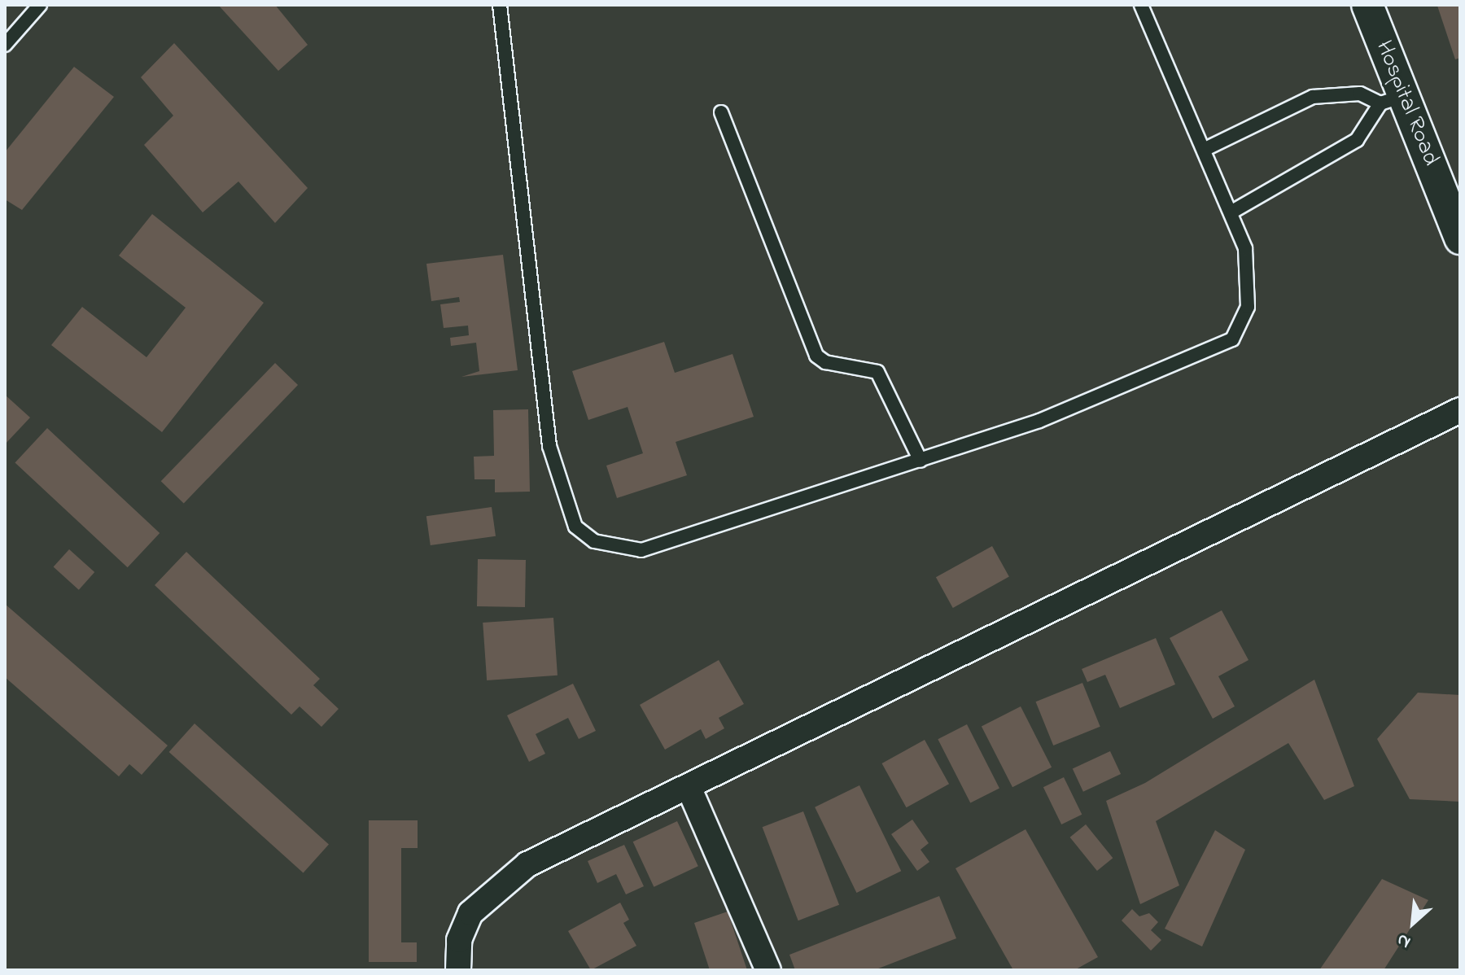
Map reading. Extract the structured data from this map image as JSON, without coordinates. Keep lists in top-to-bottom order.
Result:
{
  "streets": {
    "street": ["Hospital Road"]
  },
  "north": "bottom left"
}
